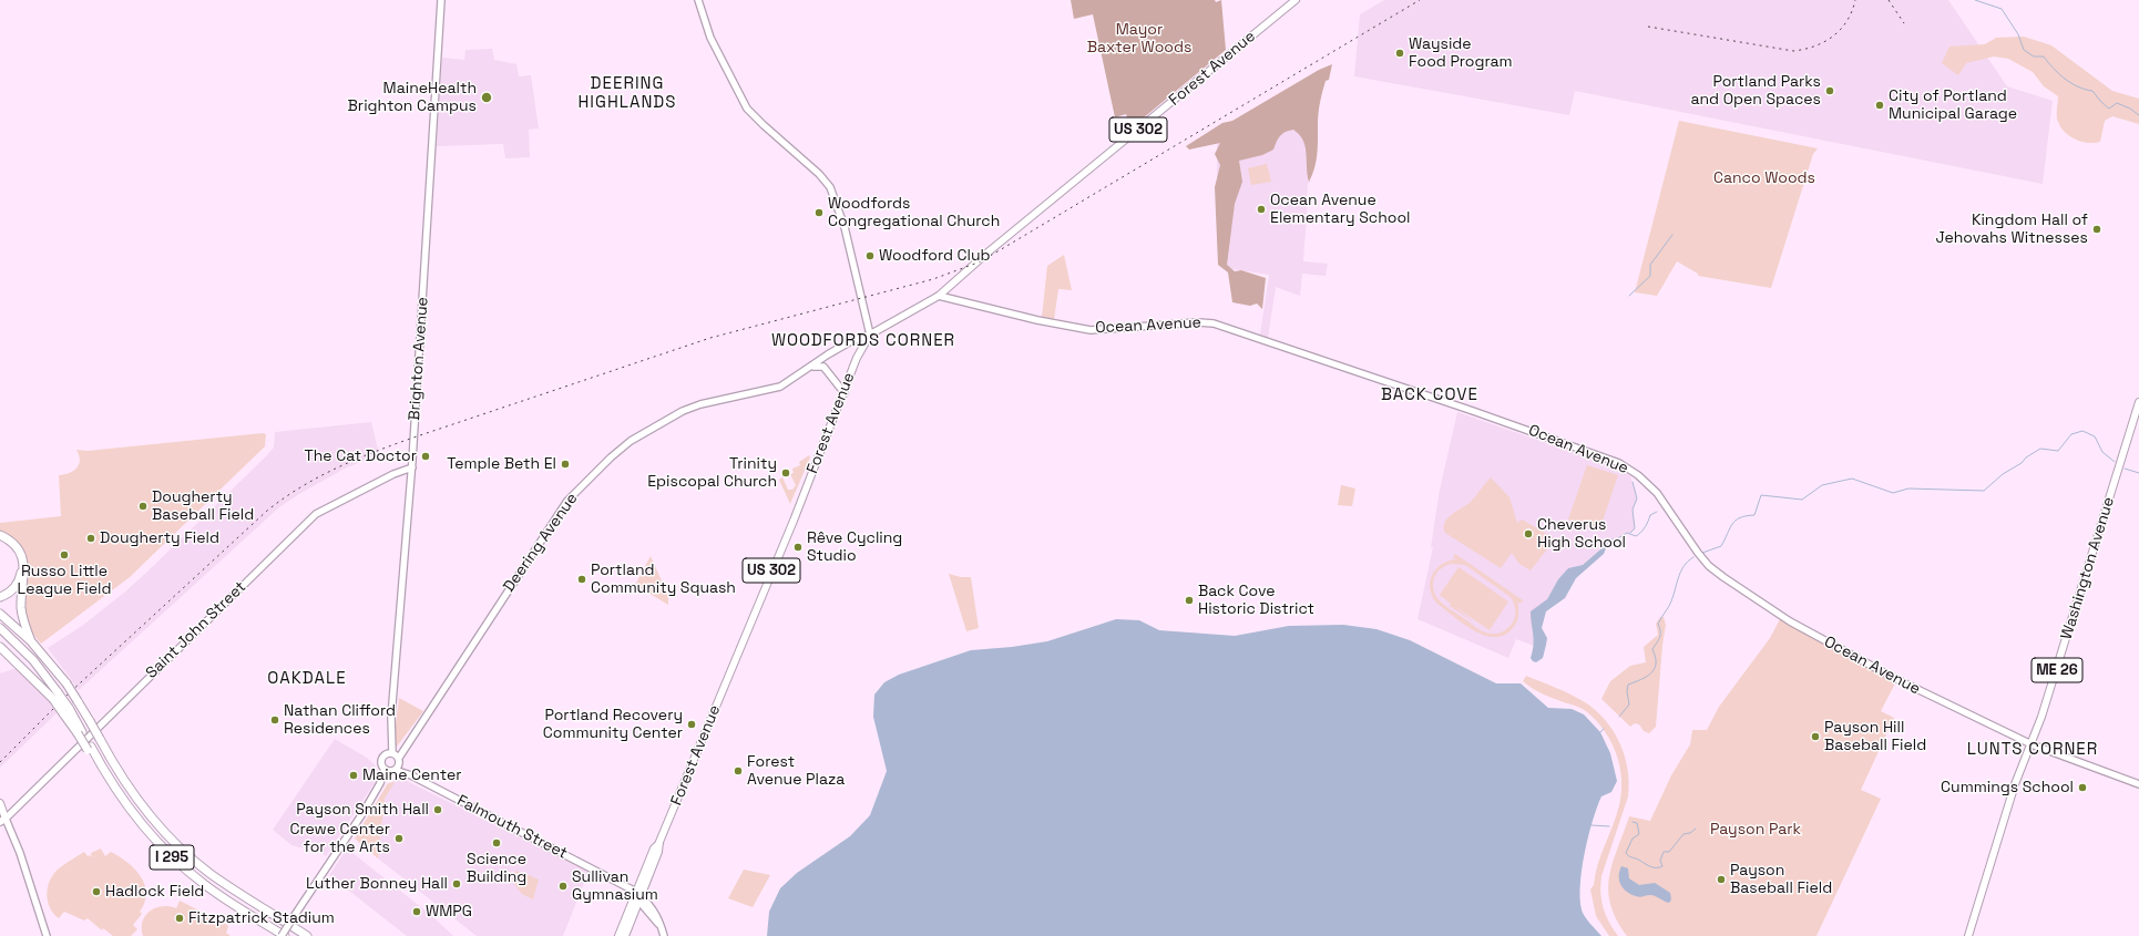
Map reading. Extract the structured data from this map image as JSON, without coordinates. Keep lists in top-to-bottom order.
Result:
{
  "streets": {
    "highway": ["I 295"],
    "main road": [
      "Forest Avenue",
      "US 302",
      "Ocean Avenue",
      "Brighton Avenue",
      "Deering Avenue",
      "Washington Avenue",
      "Saint John Street",
      "ME 26",
      "Falmouth Street"
    ]
  },
  "crossings": [
    ["Forest Avenue", "Ocean Avenue"],
    ["Forest Avenue", "Deering Avenue"],
    ["Forest Avenue", "Falmouth Street"],
    ["Ocean Avenue", "Washington Avenue"],
    ["Brighton Avenue", "Deering Avenue"],
    ["Brighton Avenue", "Saint John Street"],
    ["Brighton Avenue", "Falmouth Street"],
    ["Deering Avenue", "Falmouth Street"]
  ],
  "districts": [
    "DEERING HIGHLANDS",
    "WOODFORDS CORNER",
    "BACK COVE",
    "OAKDALE",
    "LUNTS CORNER"
  ],
  "parks": ["Mayor Baxter Woods", "Canco Woods", "Payson Park"],
  "places": [
    "Wayside Food Program",
    "Portland Parks and Open Spaces",
    "MaineHealth Brighton Campus",
    "City of Portland Municipal Garage",
    "Ocean Avenue Elementary School",
    "Woodfords Congregational Church",
    "Kingdom Hall of Jehovahs Witnesses",
    "Woodford Club",
    "The Cat Doctor",
    "Temple Beth El",
    "Trinity Episcopal Church",
    "Dougherty Baseball Field",
    "Cheverus High School",
    "Dougherty Field",
    "Rêve Cycling Studio",
    "Russo Little League Field",
    "Portland Community Squash",
    "Back Cove Historic District",
    "Nathan Clifford Residences",
    "Portland Recovery Community Center",
    "Payson Hill Baseball Field",
    "Forest Avenue Plaza",
    "Maine Center",
    "Cummings School",
    "Payson Smith Hall",
    "Crewe Center for the Arts",
    "Science Building",
    "Payson Baseball Field",
    "Luther Bonney Hall",
    "Sullivan Gymnasium",
    "Hadlock Field",
    "WMPG",
    "Fitzpatrick Stadium"
  ]
}
